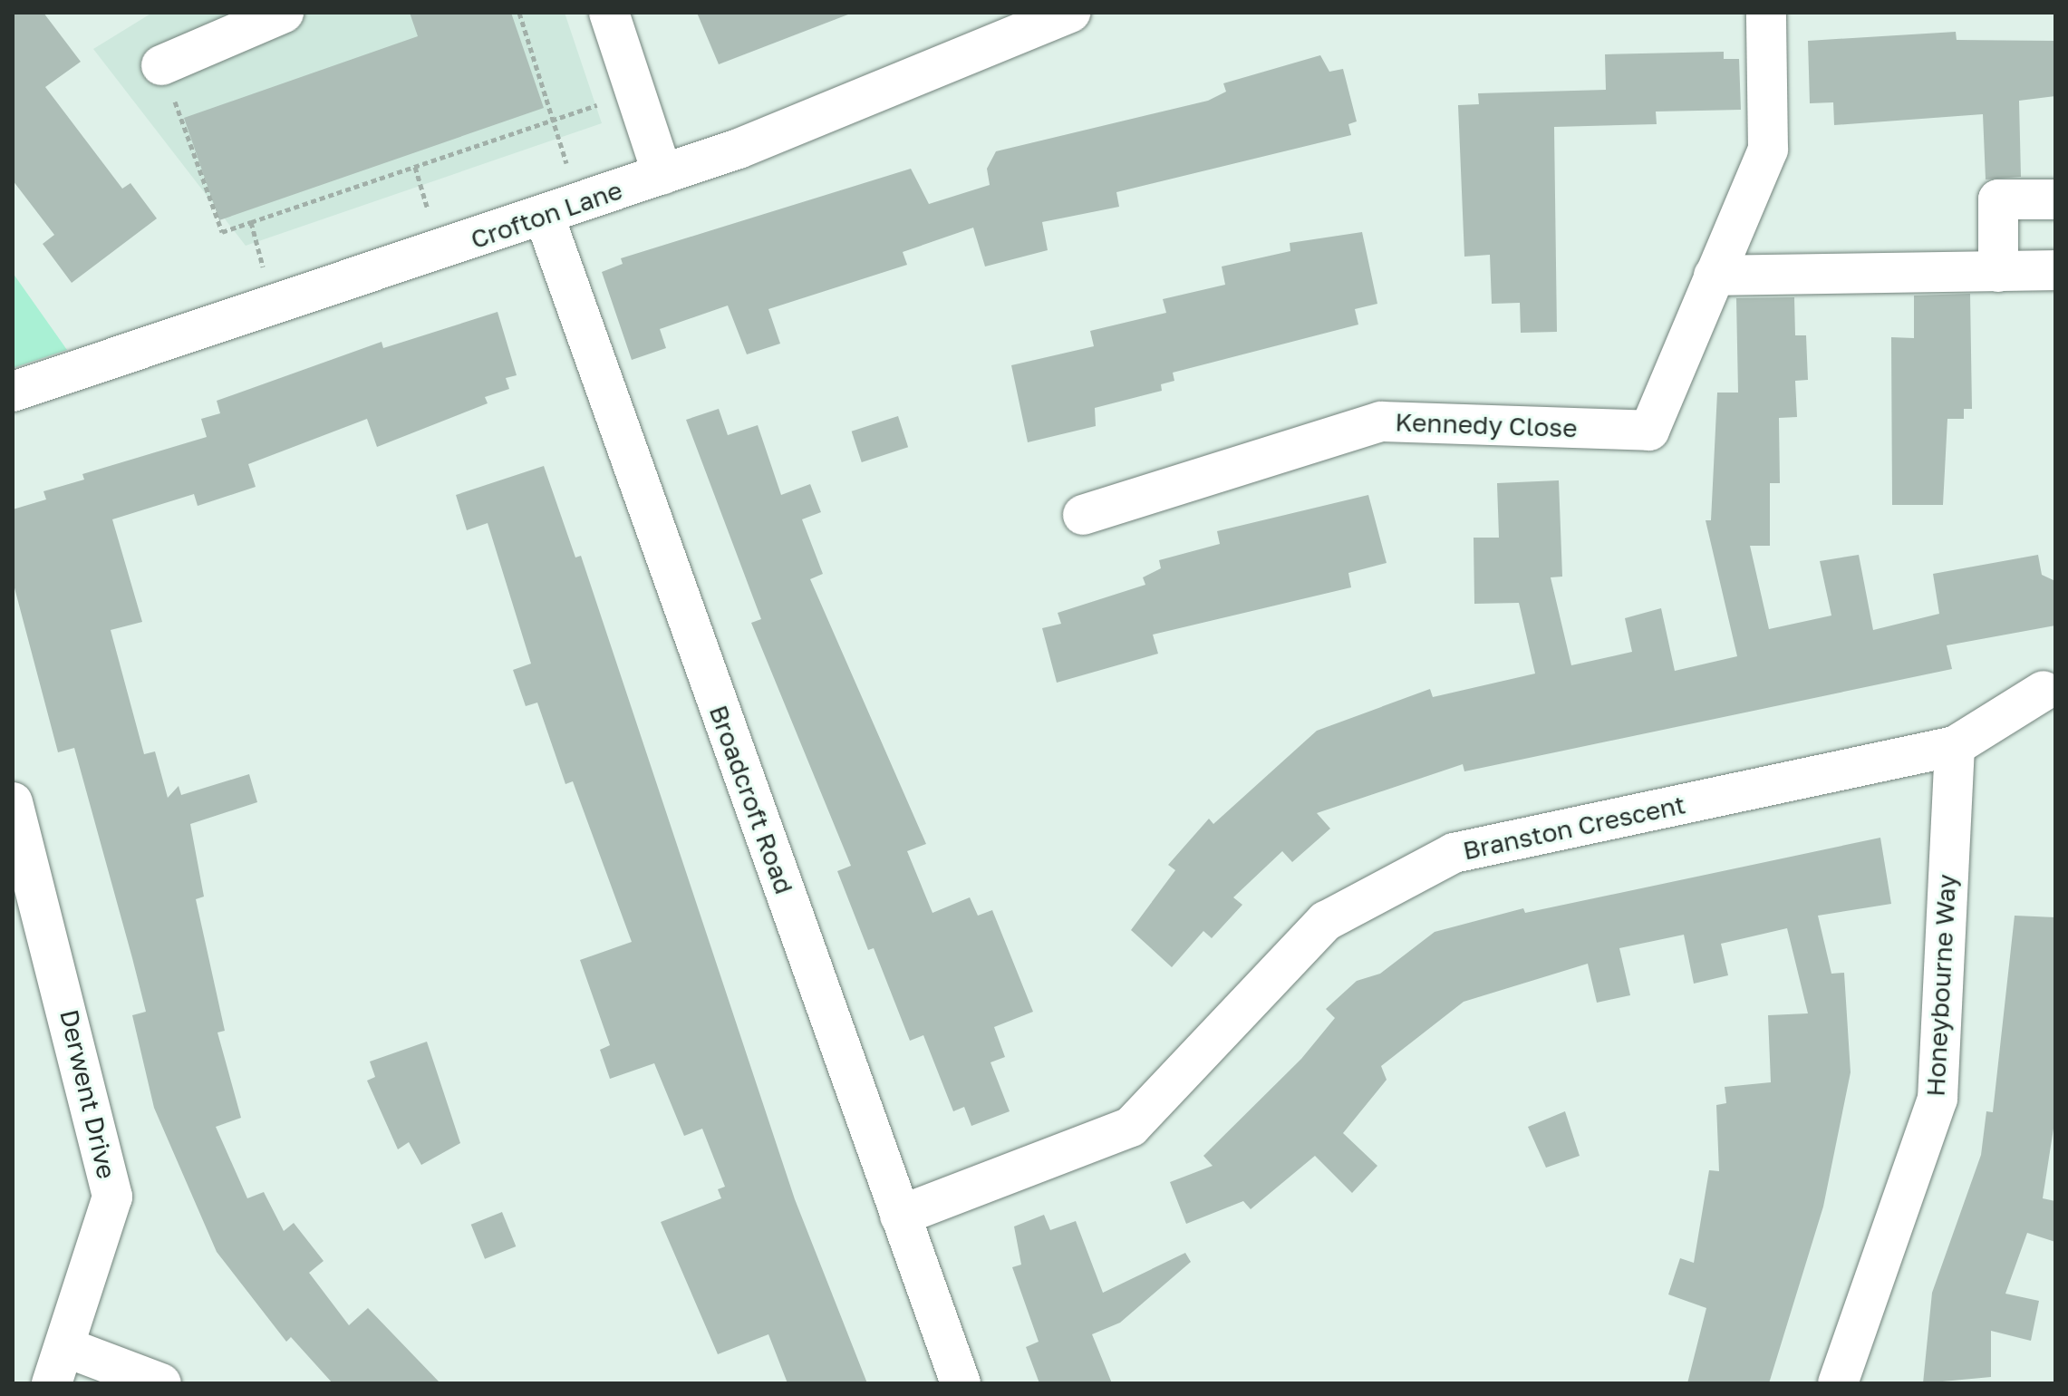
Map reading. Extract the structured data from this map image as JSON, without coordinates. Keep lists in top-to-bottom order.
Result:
{
  "streets": {
    "street": [
      "Crofton Lane",
      "Kennedy Close",
      "Broadcroft Road",
      "Branston Crescent",
      "Honeybourne Way",
      "Derwent Drive"
    ]
  },
  "crossings": [
    ["Crofton Lane", "Broadcroft Road"],
    ["Broadcroft Road", "Branston Crescent"],
    ["Branston Crescent", "Honeybourne Way"]
  ]
}
